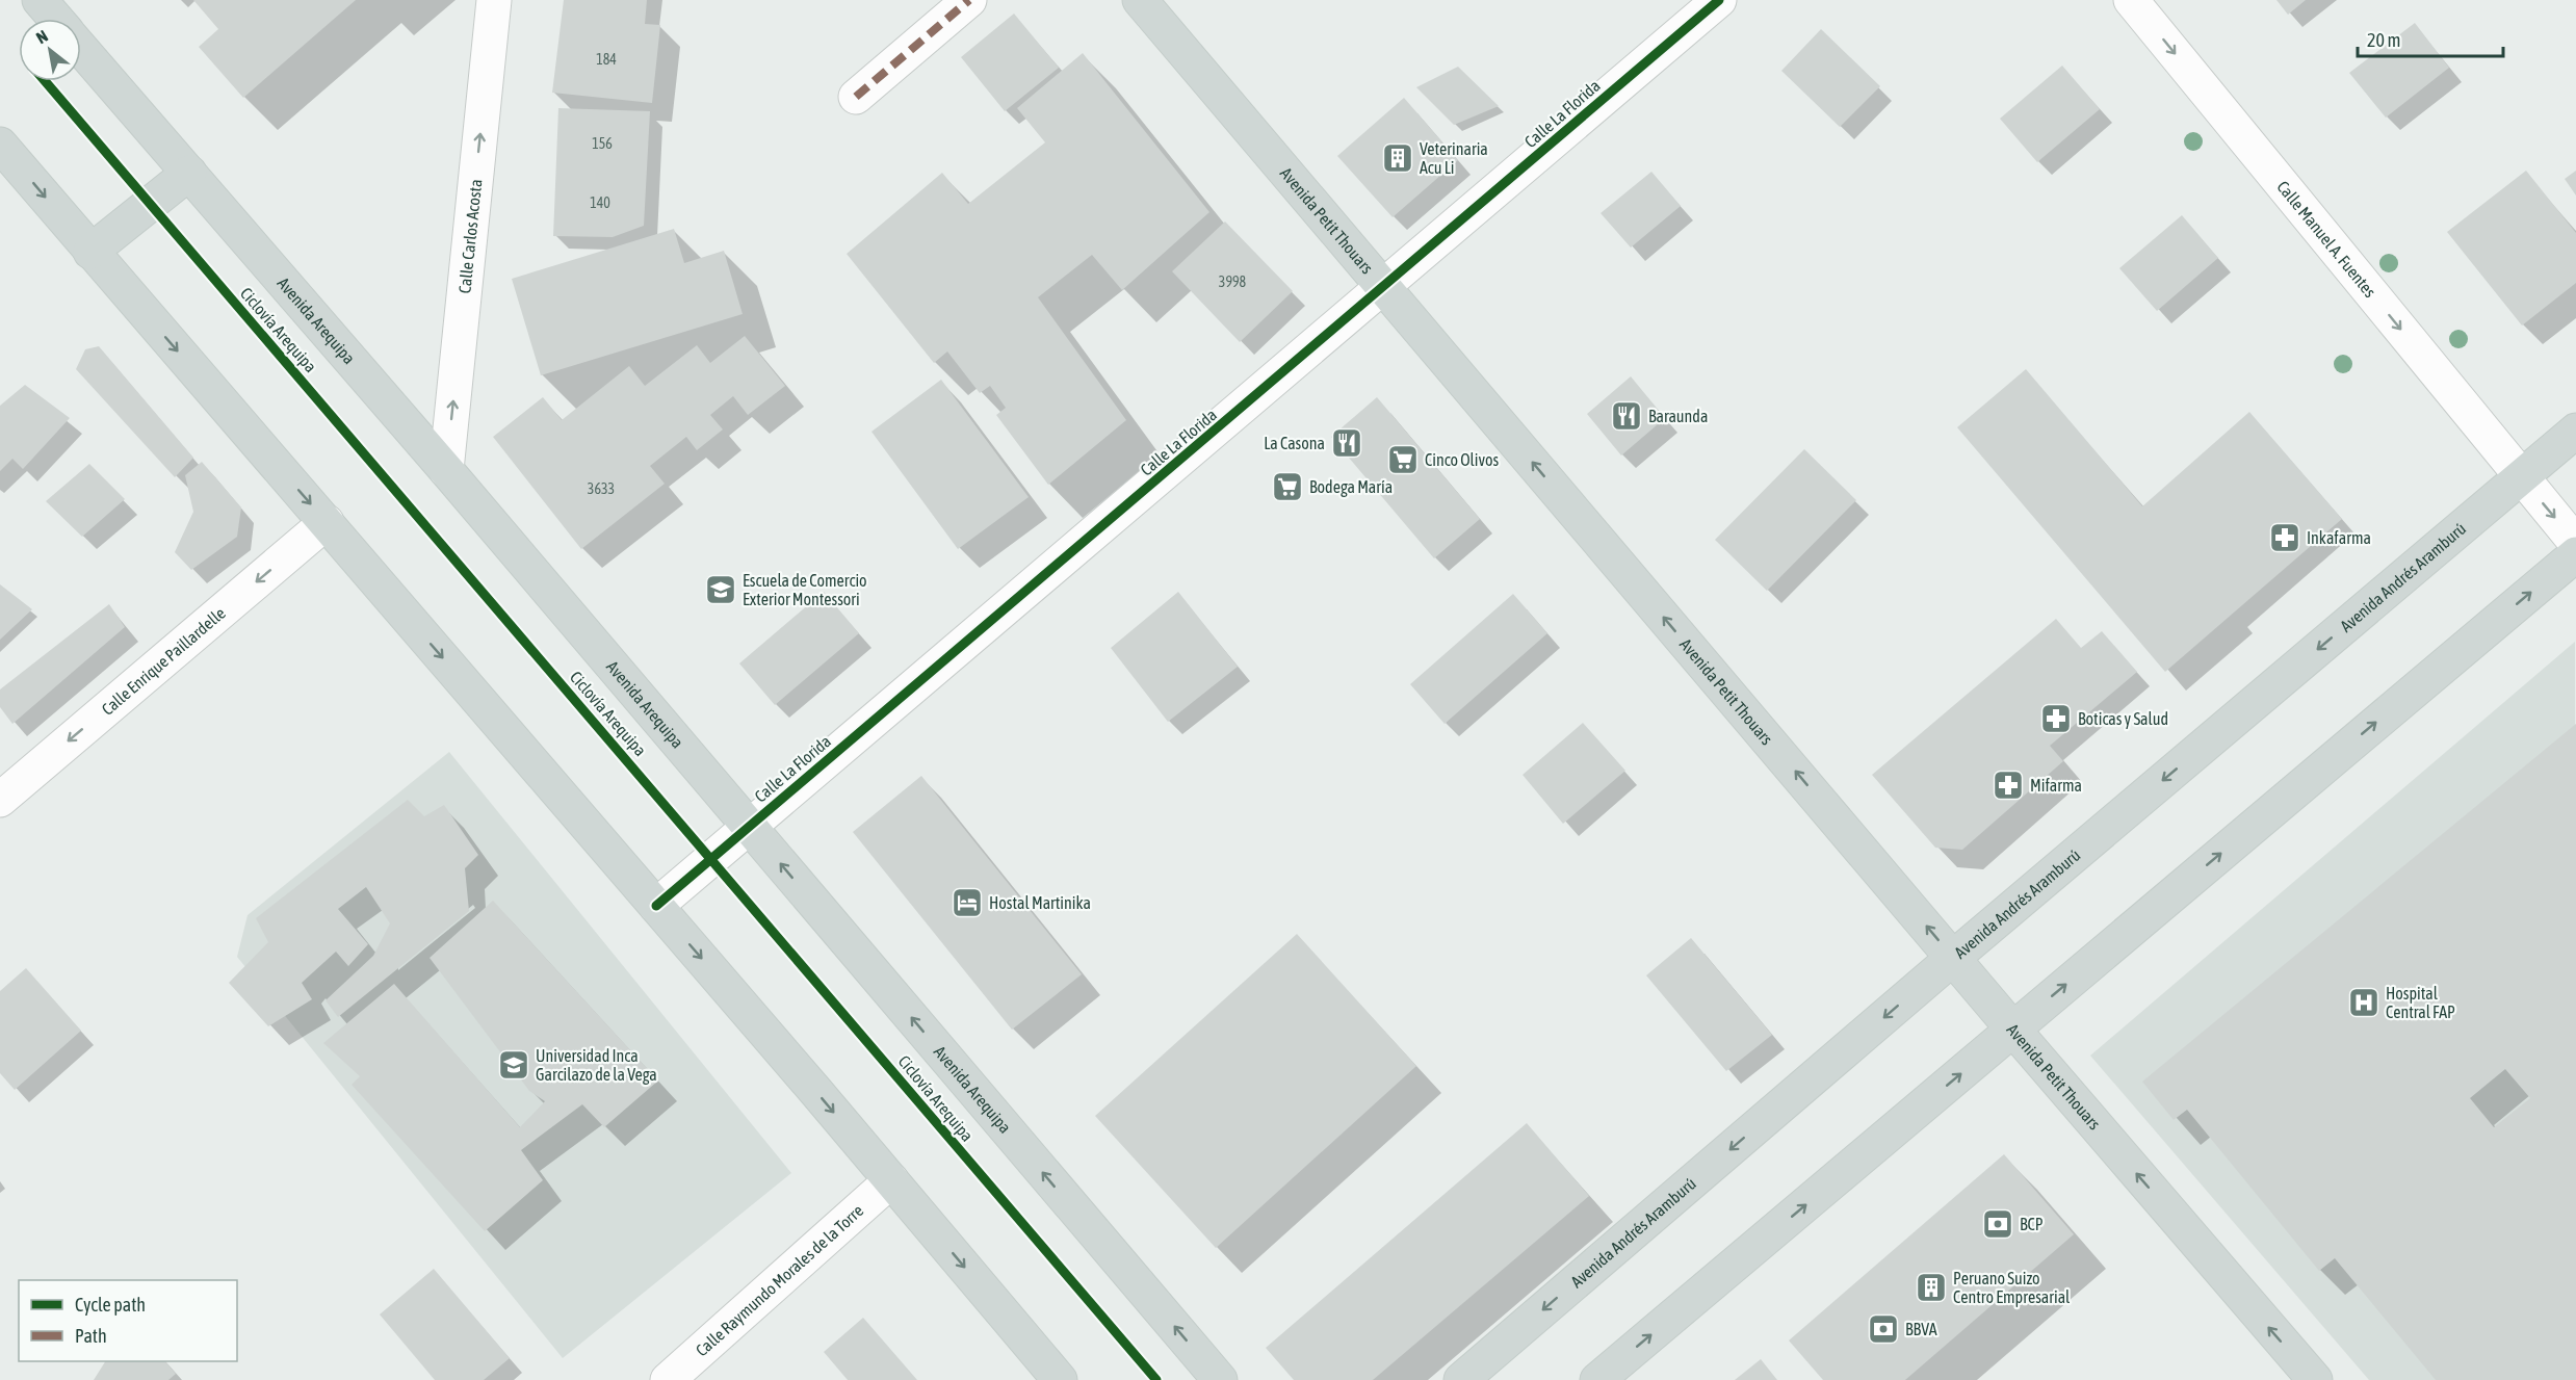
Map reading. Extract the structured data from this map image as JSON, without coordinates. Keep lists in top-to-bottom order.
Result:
{
  "streets": {
    "main road": ["Avenida Petit Thouars", "Avenida Arequipa", "Avenida Andrés Aramburú"],
    "street": [
      "Calle La Florida",
      "Calle Carlos Acosta",
      "Calle Manuel A. Fuentes",
      "Calle Enrique Paillardelle",
      "Calle Raymundo Morales de la Torre"
    ],
    "cycle path": ["Ciclovía Arequipa"]
  },
  "crossings": [
    ["Calle La Florida", "Avenida Petit Thouars"],
    ["Calle La Florida", "Avenida Arequipa"],
    ["Avenida Petit Thouars", "Avenida Andrés Aramburú"],
    ["Calle Carlos Acosta", "Avenida Arequipa"],
    ["Calle Manuel A. Fuentes", "Avenida Andrés Aramburú"]
  ],
  "one_way": [
    "Avenida Petit Thouars",
    "Calle Carlos Acosta",
    "Calle Manuel A. Fuentes",
    "Calle Enrique Paillardelle"
  ],
  "places": {
    "building": ["Veterinaria Acu Li", "Peruano Suizo Centro Empresarial"],
    "restaurant": ["Baraunda", "La Casona"],
    "supermarket": ["Cinco Olivos", "Bodega María"],
    "pharmacy": ["Inkafarma", "Boticas y Salud", "Mifarma"],
    "school or university": ["Escuela de Comercio Exterior Montessori", "Universidad Inca Garcilazo de la Vega"],
    "hotel": ["Hostal Martinika"],
    "hospital": ["Hospital Central FAP"],
    "bank": ["BCP", "BBVA"]
  },
  "house_numbers": [
    "184",
    "156",
    "140",
    "3998",
    "3633"
  ],
  "legend": ["Cycle path", "Path"],
  "scale_bar": "20 m",
  "north": "top left"
}
